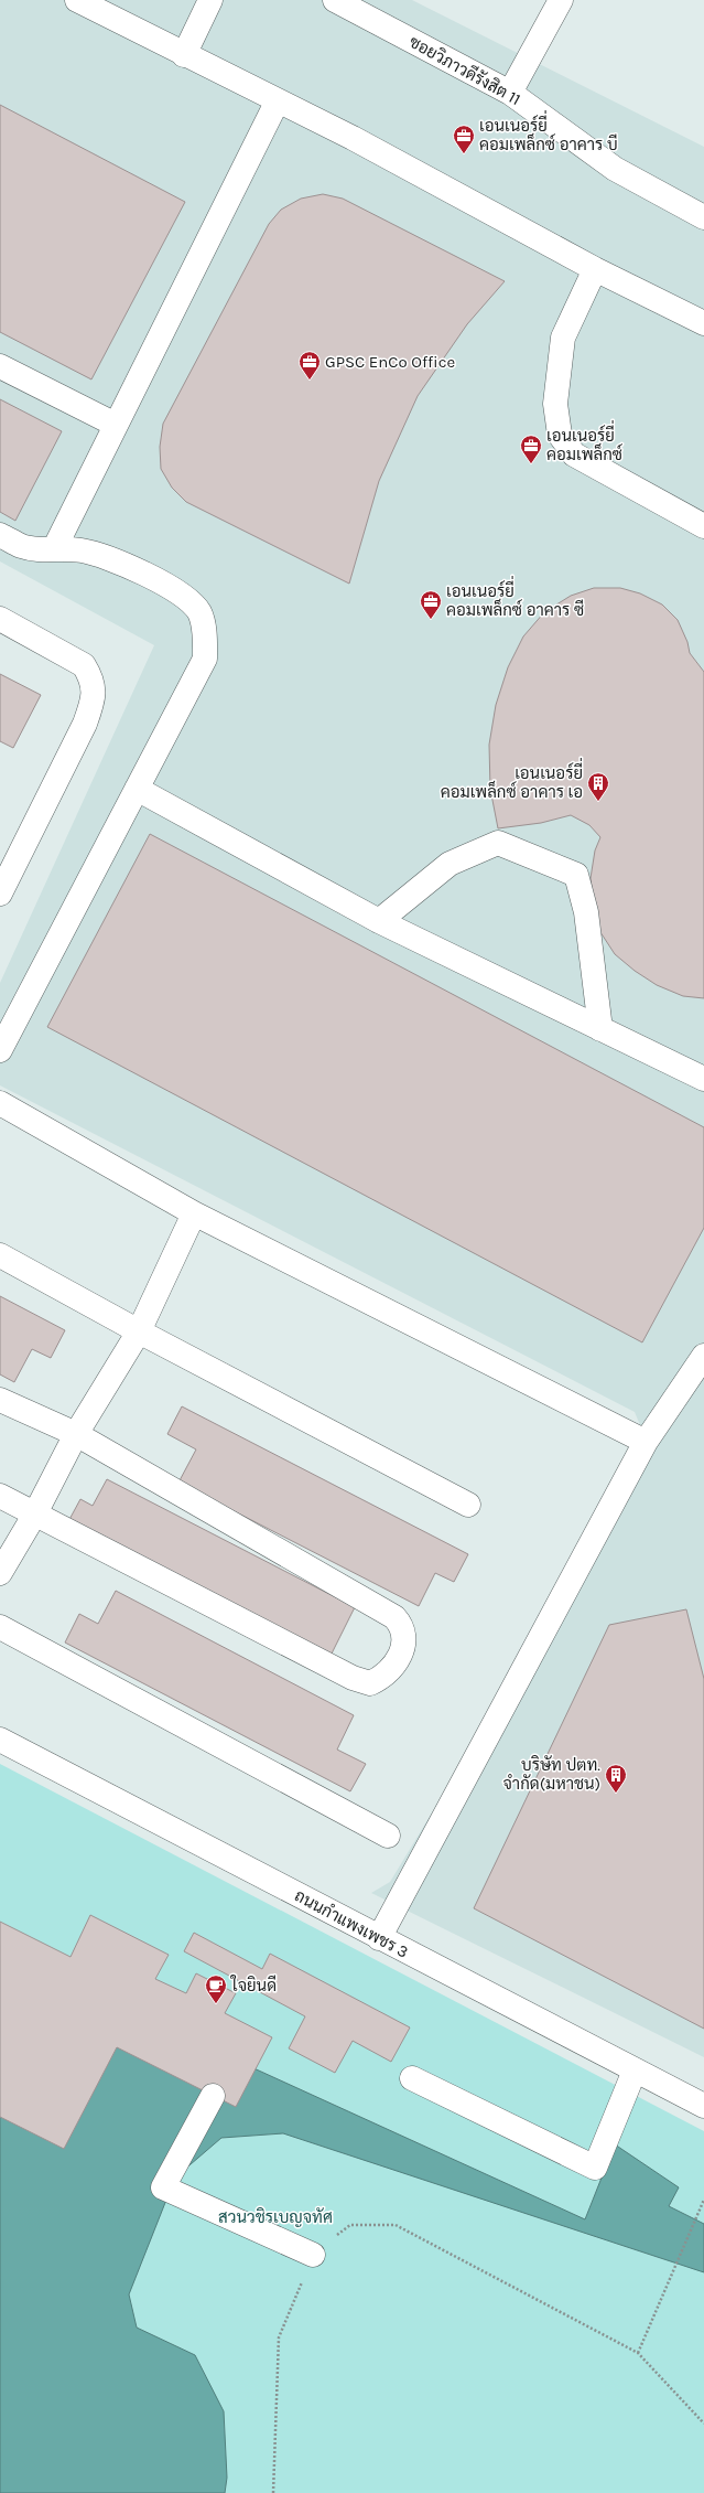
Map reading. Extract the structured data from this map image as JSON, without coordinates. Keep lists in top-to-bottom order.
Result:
{
  "streets": {
    "street": ["ซอยวิภาวดีรังสิต 11", "ถนนกำแพงเพชร 3"]
  },
  "parks": ["สวนวชิรเบญจทัศ"],
  "places": {
    "office": [
      "เอนเนอร์ยี่ คอมเพล็กซ์ อาคาร บี",
      "GPSC EnCo Office",
      "เอนเนอร์ยี่ คอมเพล็กซ์",
      "เอนเนอร์ยี่ คอมเพล็กซ์ อาคาร ซี"
    ],
    "building": ["เอนเนอร์ยี่ คอมเพล็กซ์ อาคาร เอ", "บริษัท ปตท. จำกัด(มหาชน)"],
    "cafe": ["ใจยินดี"]
  }
}
